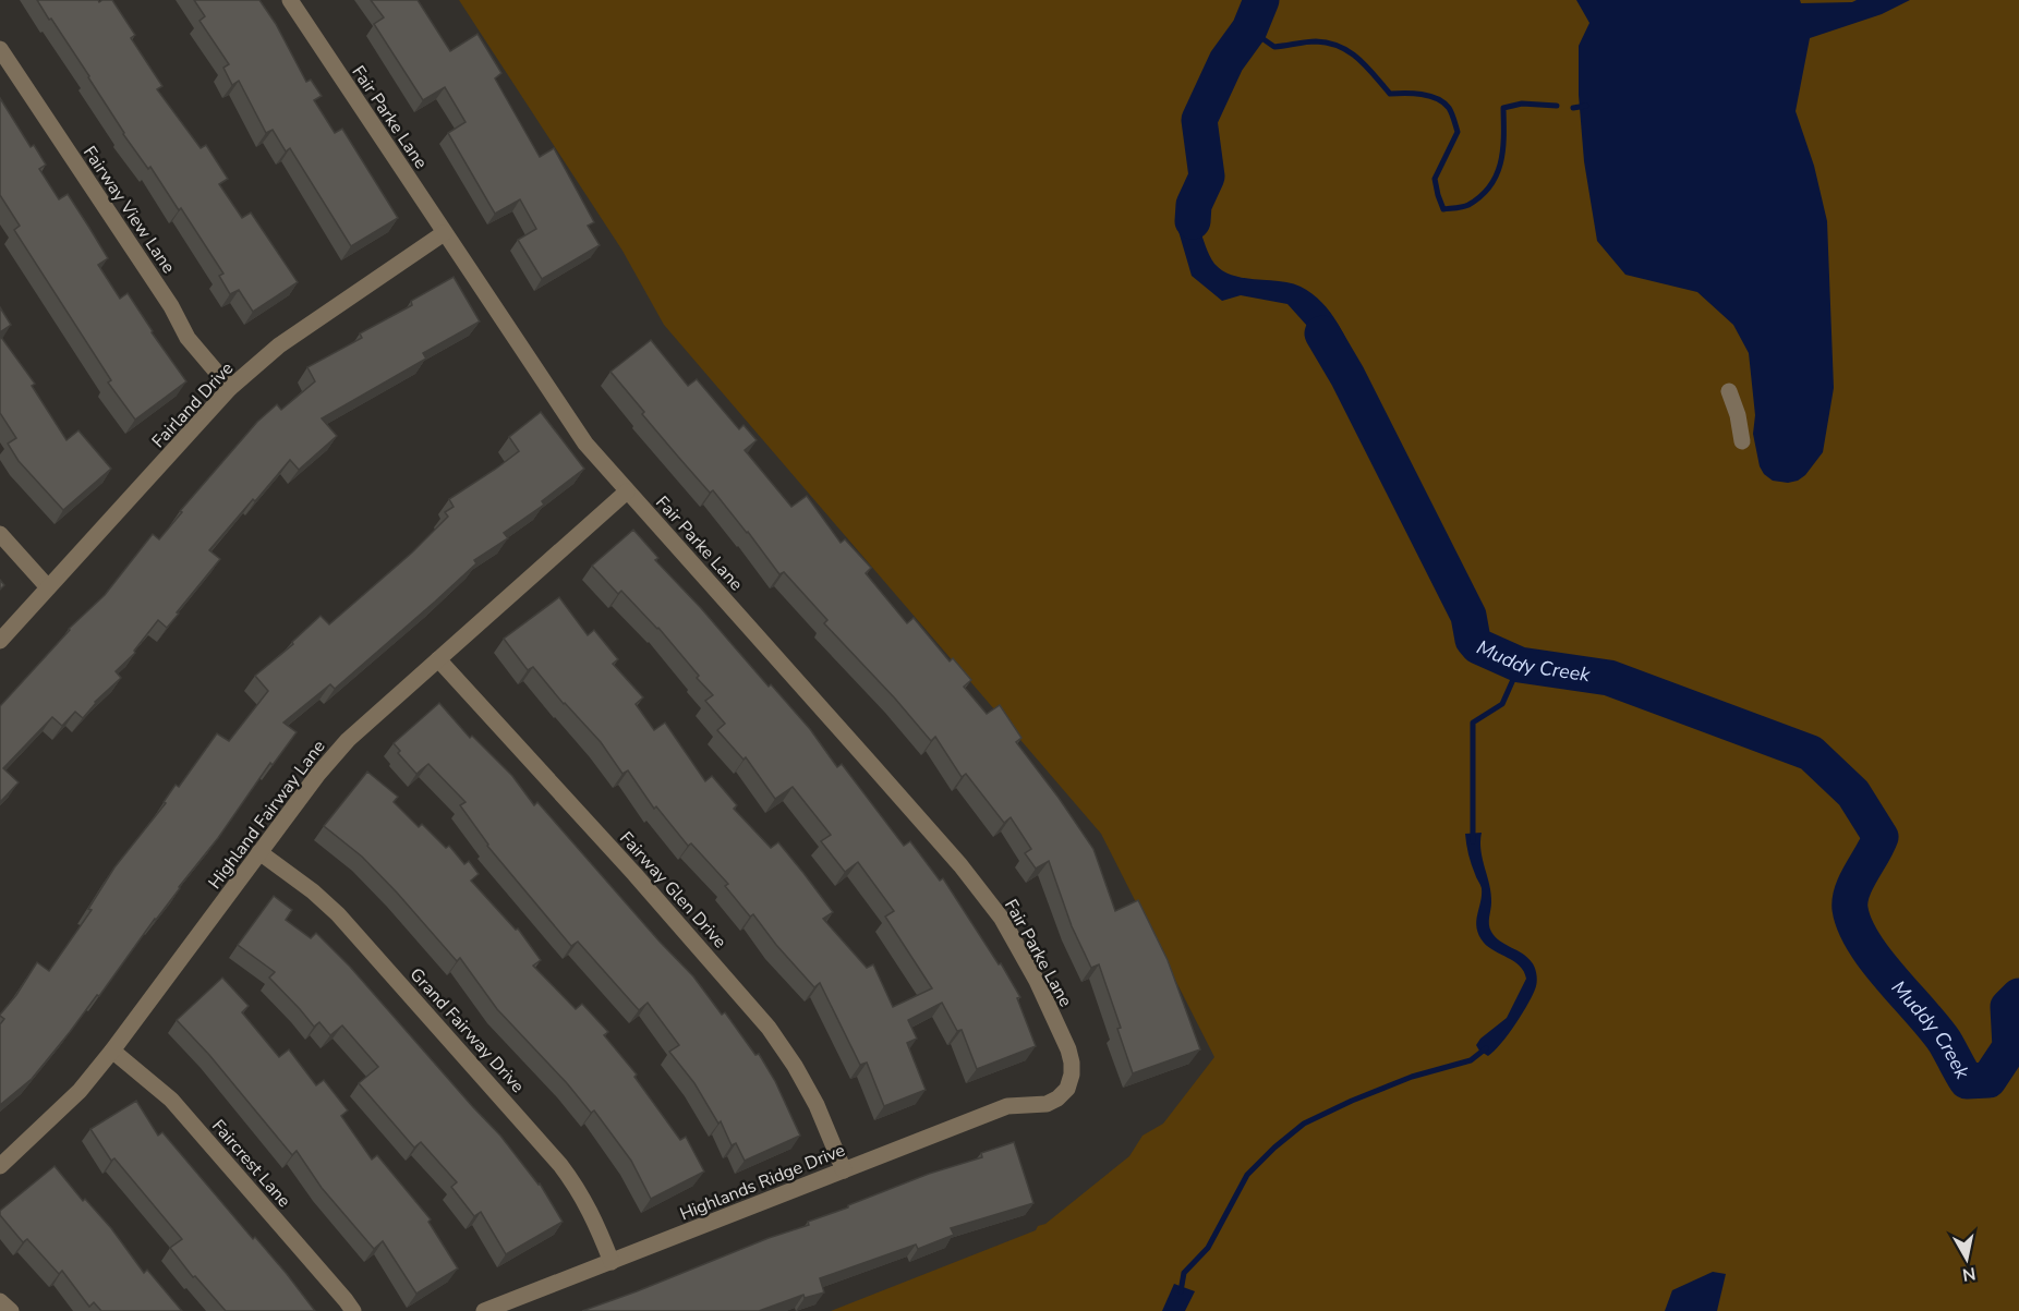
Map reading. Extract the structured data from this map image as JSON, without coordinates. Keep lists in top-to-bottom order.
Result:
{
  "streets": {
    "street": [
      "Fair Parke Lane",
      "Fairway View Lane",
      "Fairland Drive",
      "Highland Fairway Lane",
      "Fairway Glen Drive",
      "Grand Fairway Drive",
      "Faircrest Lane",
      "Highlands Ridge Drive"
    ]
  },
  "crossings": [
    ["Fair Parke Lane", "Fairland Drive"],
    ["Fair Parke Lane", "Highland Fairway Lane"],
    ["Fair Parke Lane", "Highlands Ridge Drive"],
    ["Fairway View Lane", "Fairland Drive"],
    ["Highland Fairway Lane", "Fairway Glen Drive"],
    ["Highland Fairway Lane", "Grand Fairway Drive"],
    ["Highland Fairway Lane", "Faircrest Lane"],
    ["Fairway Glen Drive", "Highlands Ridge Drive"],
    ["Grand Fairway Drive", "Highlands Ridge Drive"]
  ],
  "water": ["Muddy Creek"],
  "north": "bottom"
}
